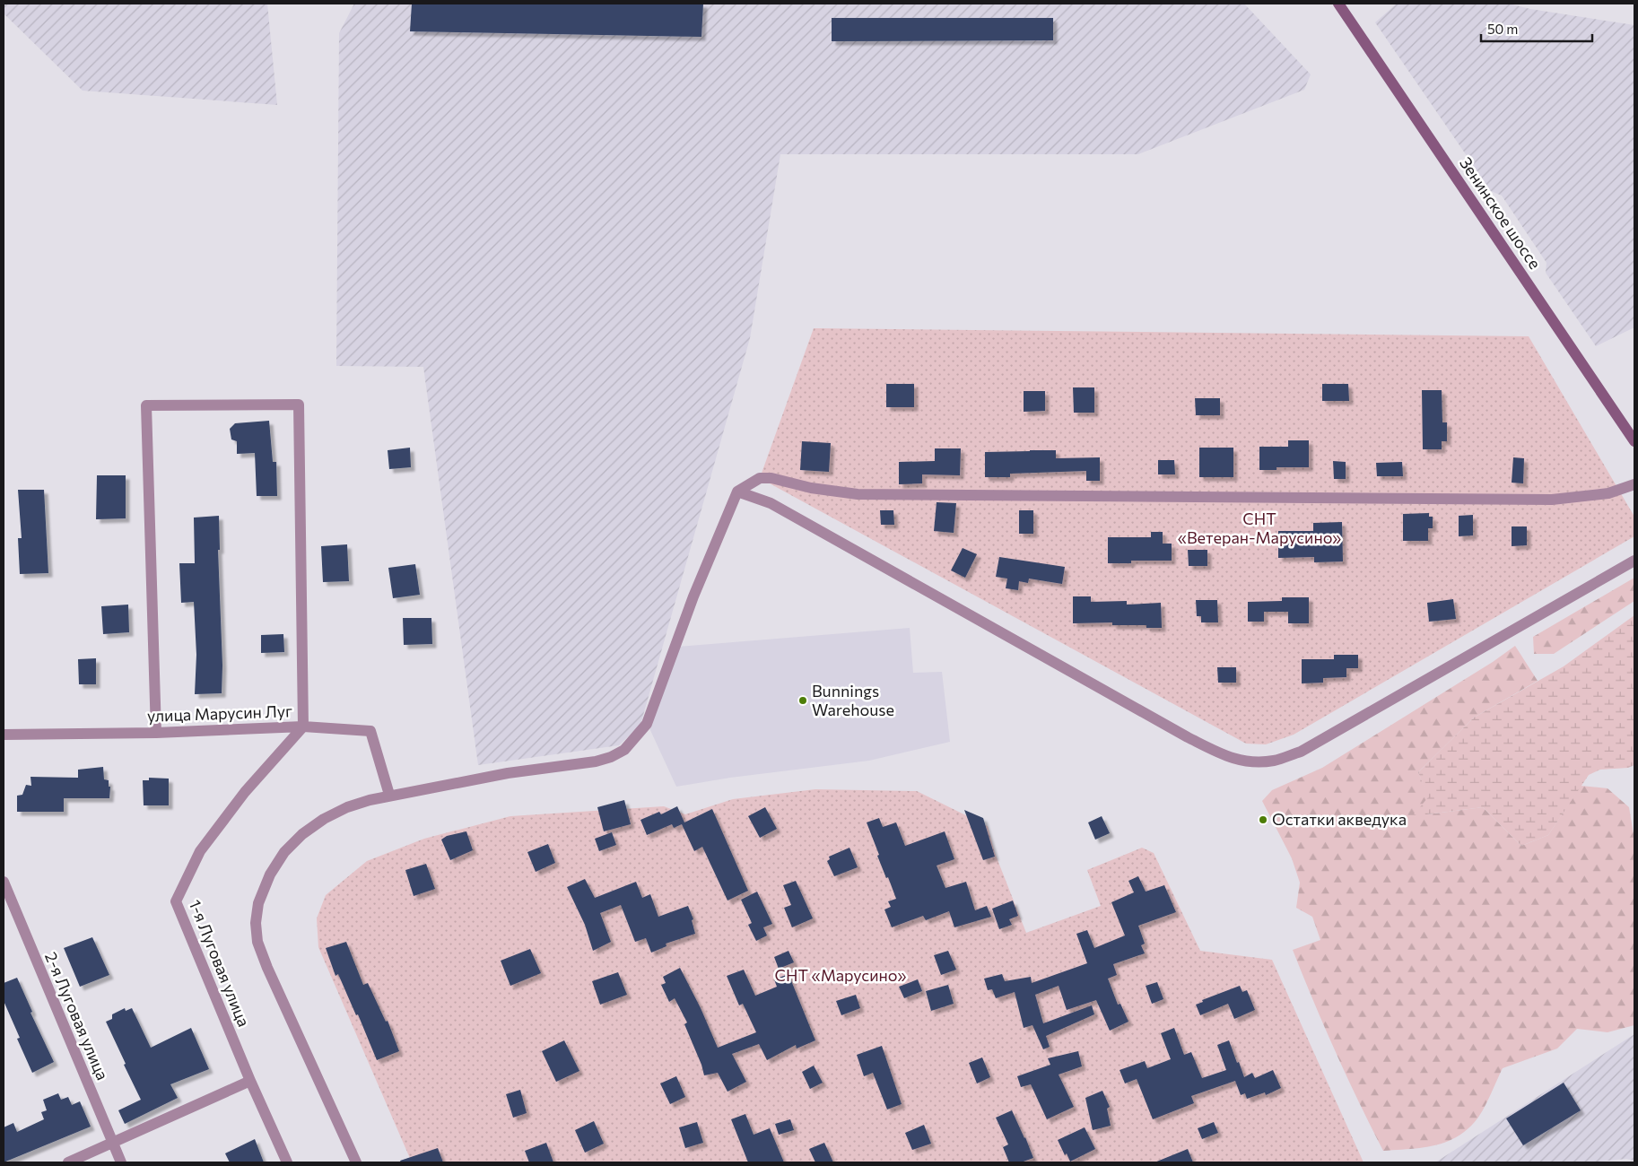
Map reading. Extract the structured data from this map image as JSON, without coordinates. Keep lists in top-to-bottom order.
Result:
{
  "streets": {
    "main road": ["Зенинское шоссе"],
    "street": ["улица Марусин Луг", "1-я Луговая улица", "2-я Луговая улица"]
  },
  "crossings": [
    ["улица Марусин Луг", "1-я Луговая улица"]
  ],
  "parks": ["СНТ «Ветеран-Марусино»", "СНТ «Марусино»"],
  "places": ["Bunnings Warehouse", "Остатки акведука"],
  "scale_bar": "50 m"
}
